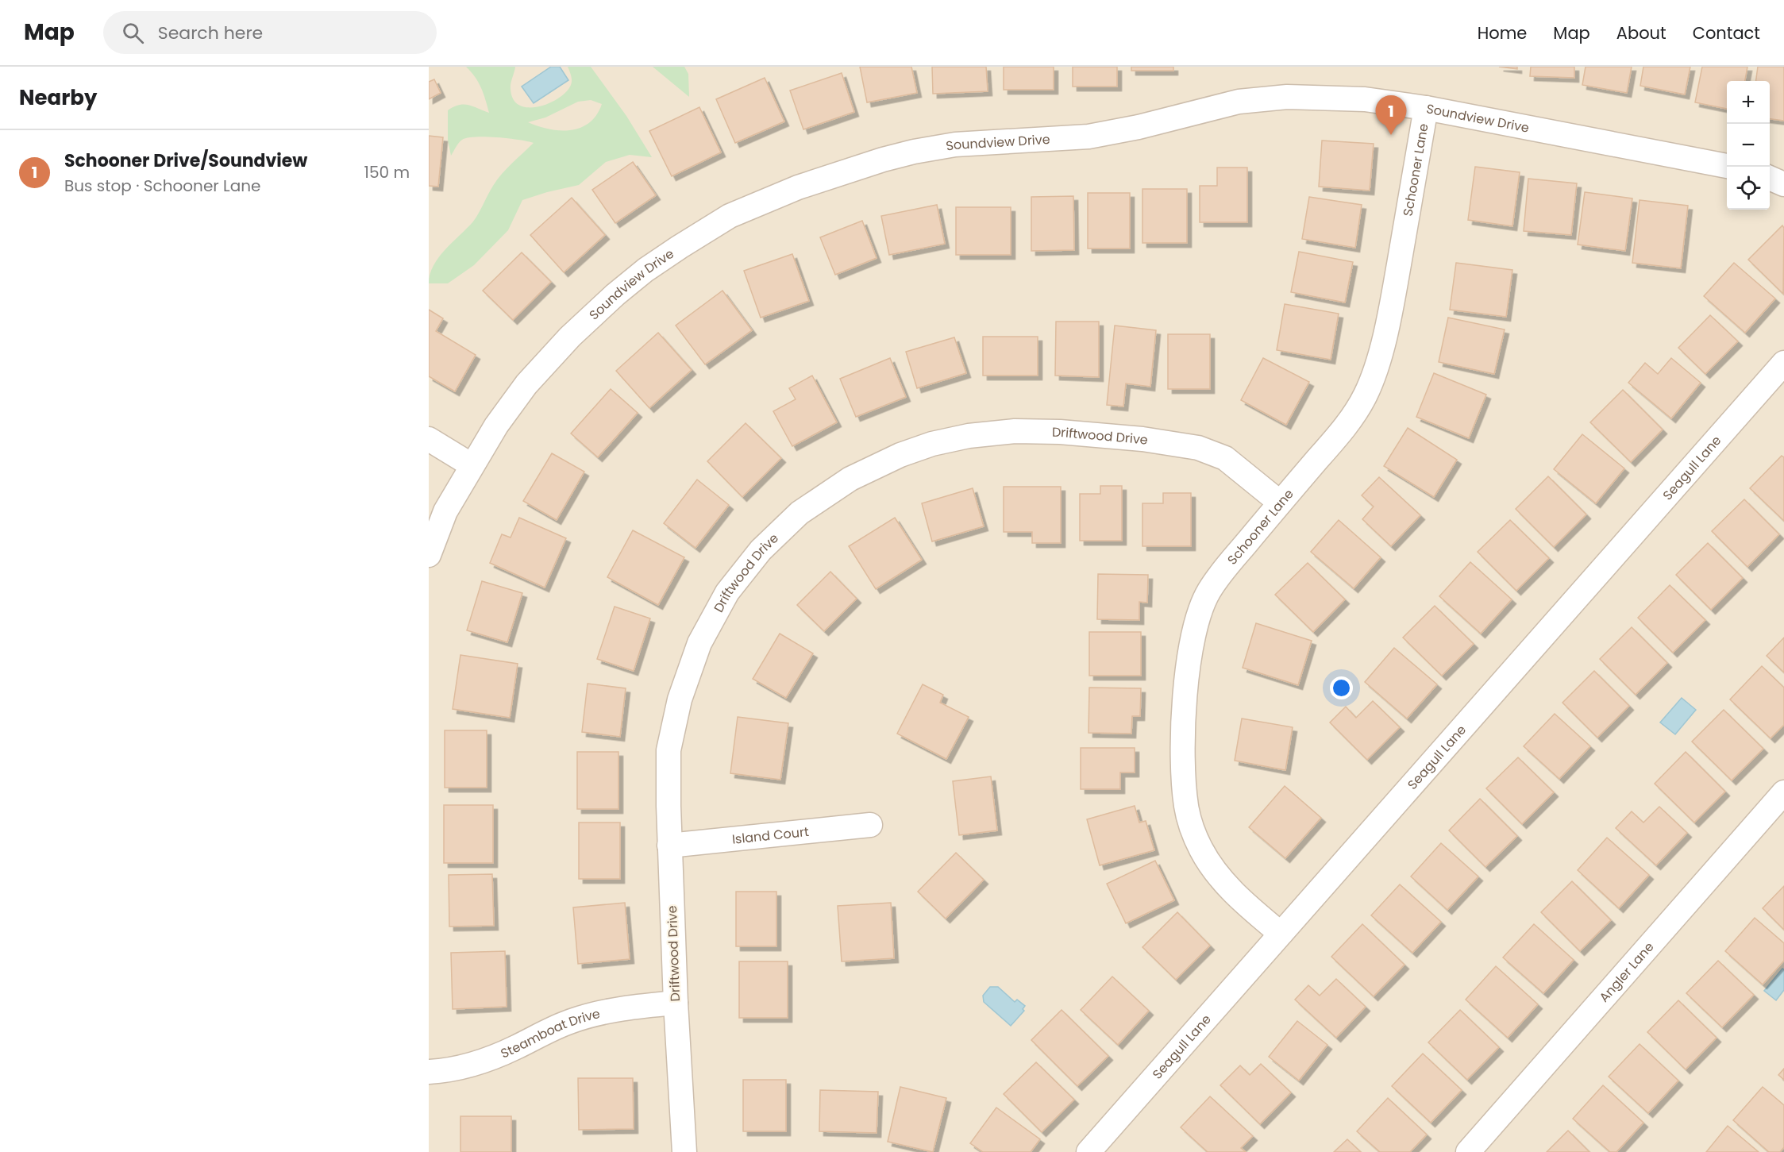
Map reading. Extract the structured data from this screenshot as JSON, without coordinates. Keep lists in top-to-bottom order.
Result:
{
  "streets": {
    "street": [
      "Soundview Drive",
      "Schooner Lane",
      "Driftwood Drive",
      "Seagull Lane",
      "Island Court",
      "Angler Lane",
      "Steamboat Drive"
    ]
  },
  "crossings": [
    ["Soundview Drive", "Schooner Lane"],
    ["Schooner Lane", "Driftwood Drive"],
    ["Schooner Lane", "Seagull Lane"],
    ["Driftwood Drive", "Island Court"],
    ["Driftwood Drive", "Steamboat Drive"]
  ],
  "page": {
    "header": "Map",
    "search": "Search here",
    "nav": [
      "Home",
      "Map",
      "About",
      "Contact"
    ],
    "heading": "Nearby",
    "map_buttons": ["+", "−"],
    "pins": "1",
    "list": [
      {
        "mark": "1",
        "name": "Schooner Drive/Soundview",
        "note": "Bus stop · Schooner Lane",
        "value": "150 m"
      }
    ]
  }
}
